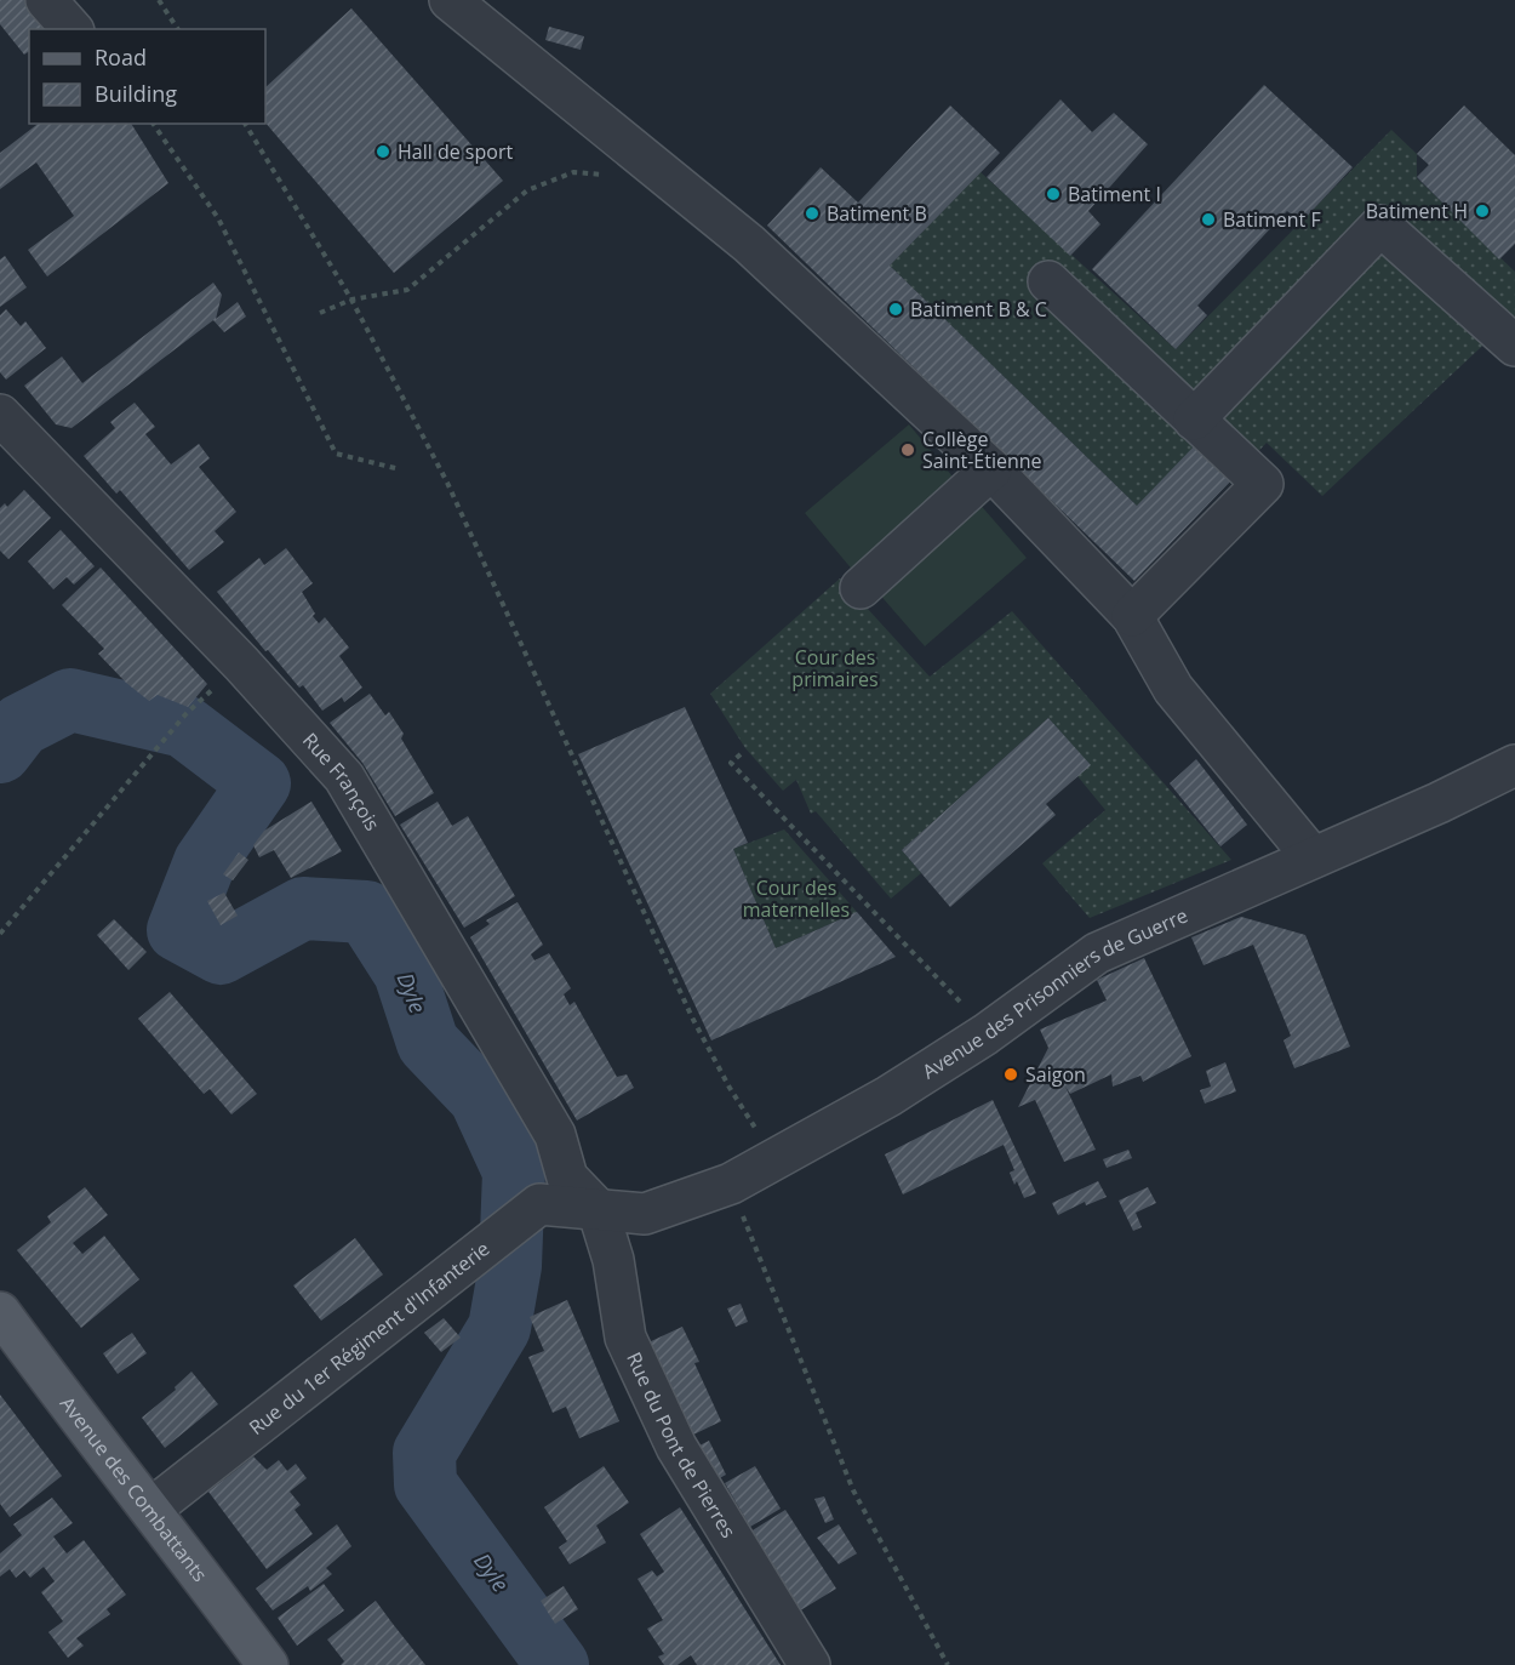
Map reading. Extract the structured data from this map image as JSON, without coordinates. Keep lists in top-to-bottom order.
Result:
{
  "streets": {
    "main road": ["Avenue des Combattants"],
    "street": [
      "Rue François",
      "Avenue des Prisonniers de Guerre",
      "Rue du 1er Régiment d'Infanterie",
      "Rue du Pont de Pierres"
    ]
  },
  "crossings": [
    ["Rue François", "Avenue des Prisonniers de Guerre"],
    ["Rue François", "Rue du 1er Régiment d'Infanterie"],
    ["Rue François", "Rue du Pont de Pierres"],
    ["Avenue des Prisonniers de Guerre", "Rue du 1er Régiment d'Infanterie"],
    ["Avenue des Prisonniers de Guerre", "Rue du Pont de Pierres"],
    ["Rue du 1er Régiment d'Infanterie", "Rue du Pont de Pierres"],
    ["Rue du 1er Régiment d'Infanterie", "Avenue des Combattants"]
  ],
  "water": ["Dyle"],
  "parks": ["Cour des primaires", "Cour des maternelles"],
  "places": [
    "Hall de sport",
    "Batiment I",
    "Batiment H",
    "Batiment B",
    "Batiment F",
    "Batiment B & C",
    "Collège Saint-Étienne",
    "Saigon"
  ],
  "legend": ["Road", "Building"]
}
